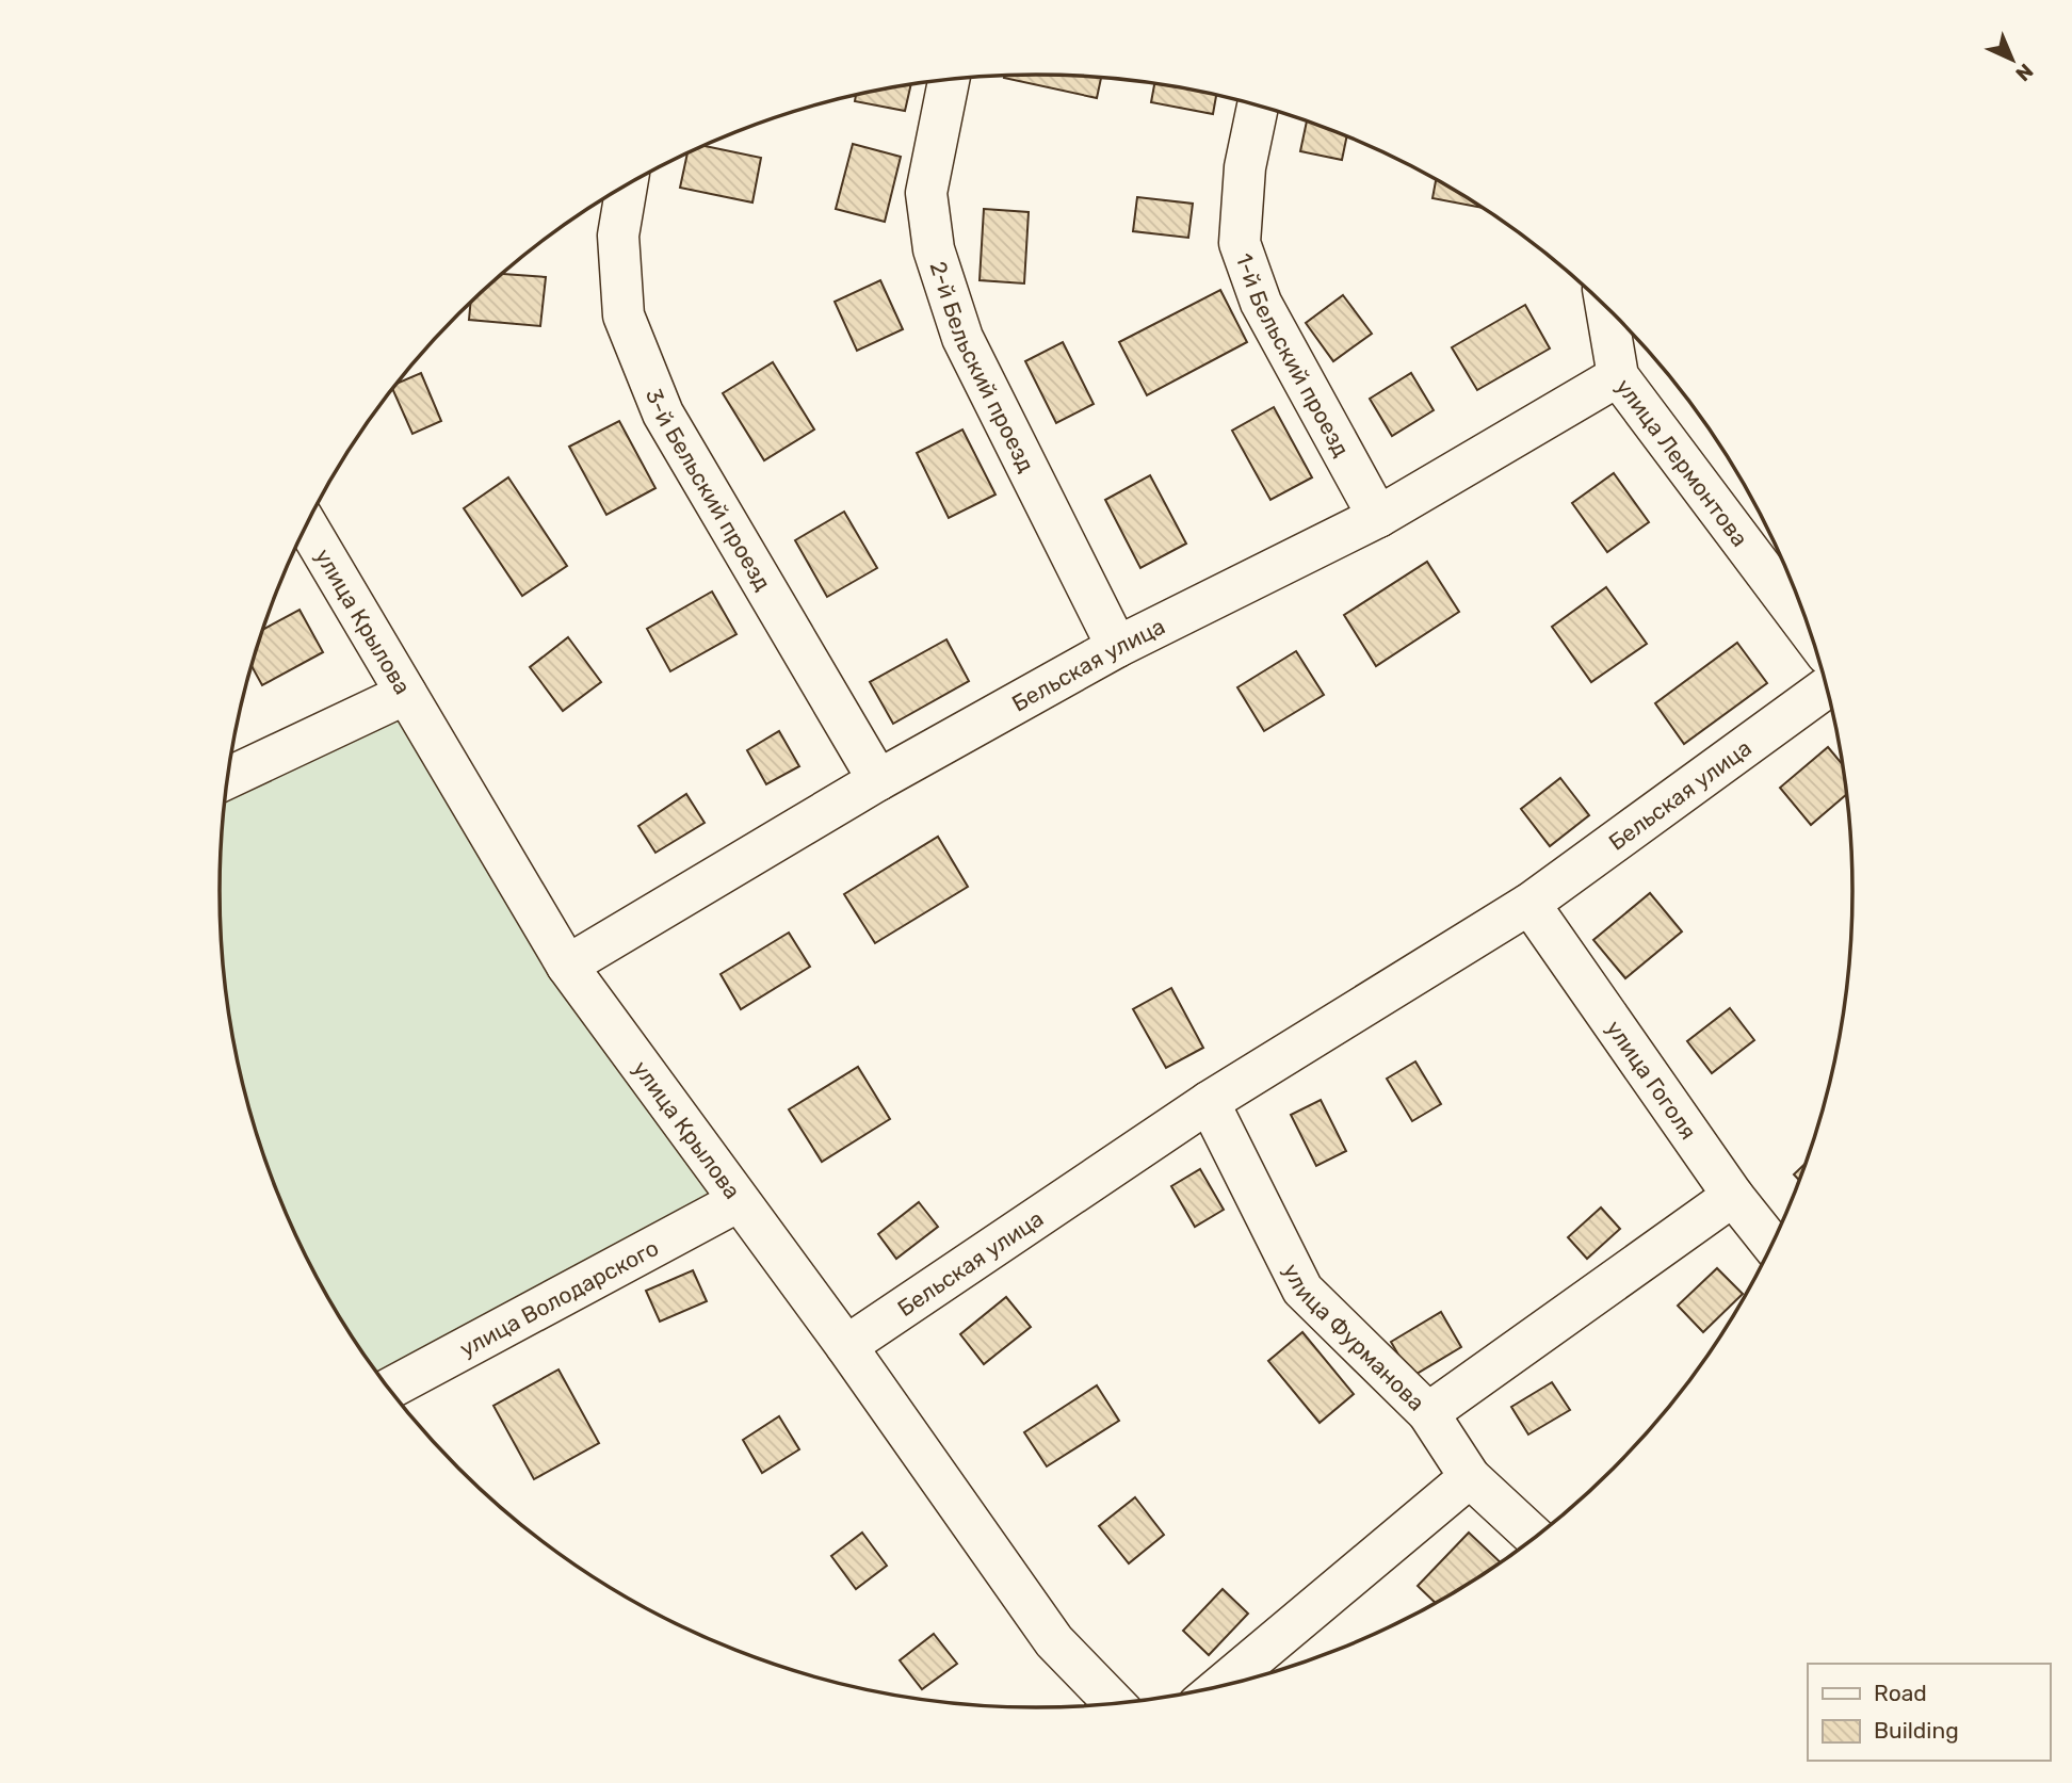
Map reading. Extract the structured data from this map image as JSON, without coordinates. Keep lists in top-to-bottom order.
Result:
{
  "streets": {
    "street": [
      "1-й Бельский проезд",
      "2-й Бельский проезд",
      "улица Лермонтова",
      "3-й Бельский проезд",
      "улица Крылова",
      "Бельская улица",
      "улица Гоголя",
      "улица Володарского",
      "улица Фурманова"
    ]
  },
  "crossings": [
    ["1-й Бельский проезд", "Бельская улица"],
    ["2-й Бельский проезд", "Бельская улица"],
    ["улица Лермонтова", "Бельская улица"],
    ["3-й Бельский проезд", "Бельская улица"],
    ["улица Крылова", "Бельская улица"],
    ["улица Крылова", "улица Володарского"],
    ["Бельская улица", "улица Гоголя"],
    ["Бельская улица", "улица Фурманова"]
  ],
  "legend": ["Road", "Building"],
  "north": "bottom right"
}
